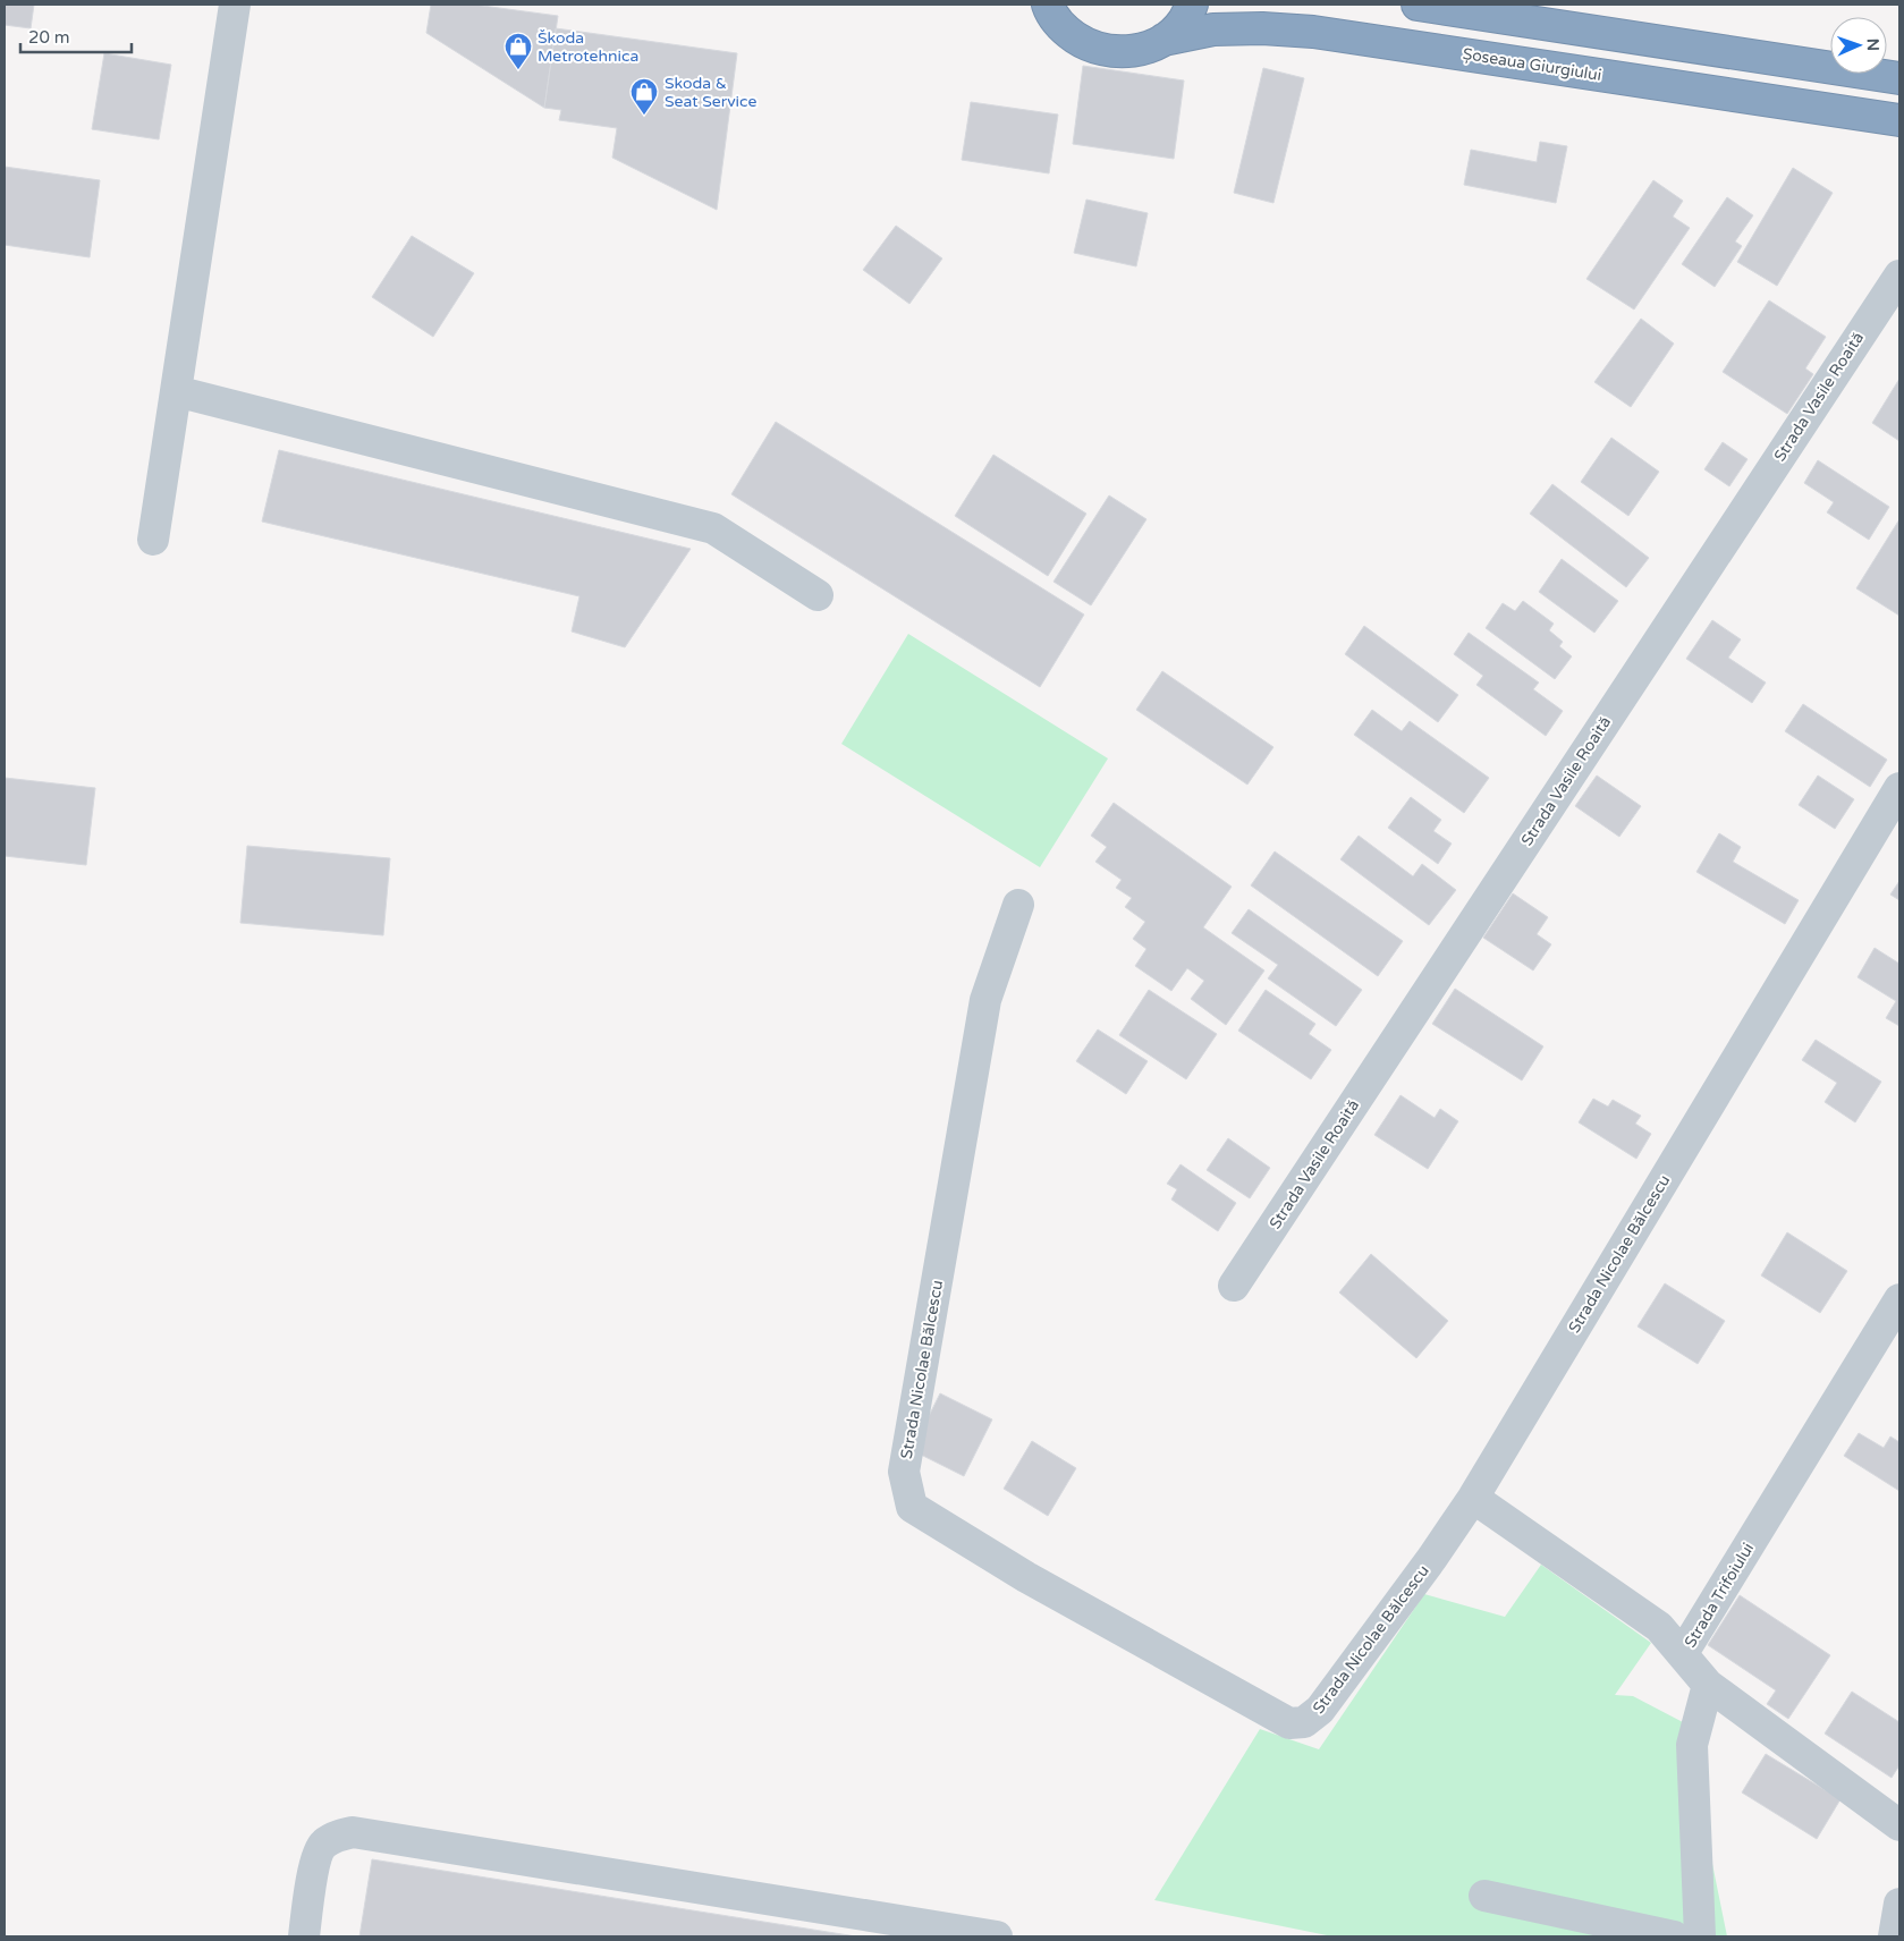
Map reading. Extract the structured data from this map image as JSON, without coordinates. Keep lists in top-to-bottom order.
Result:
{
  "streets": {
    "highway": ["Șoseaua Giurgiului"],
    "street": ["Strada Vasile Roaită", "Strada Nicolae Bălcescu", "Strada Trifoiului"]
  },
  "places": {
    "shop": ["Škoda Metrotehnica", "Skoda & Seat Service"]
  },
  "scale_bar": "20 m",
  "north": "right"
}
